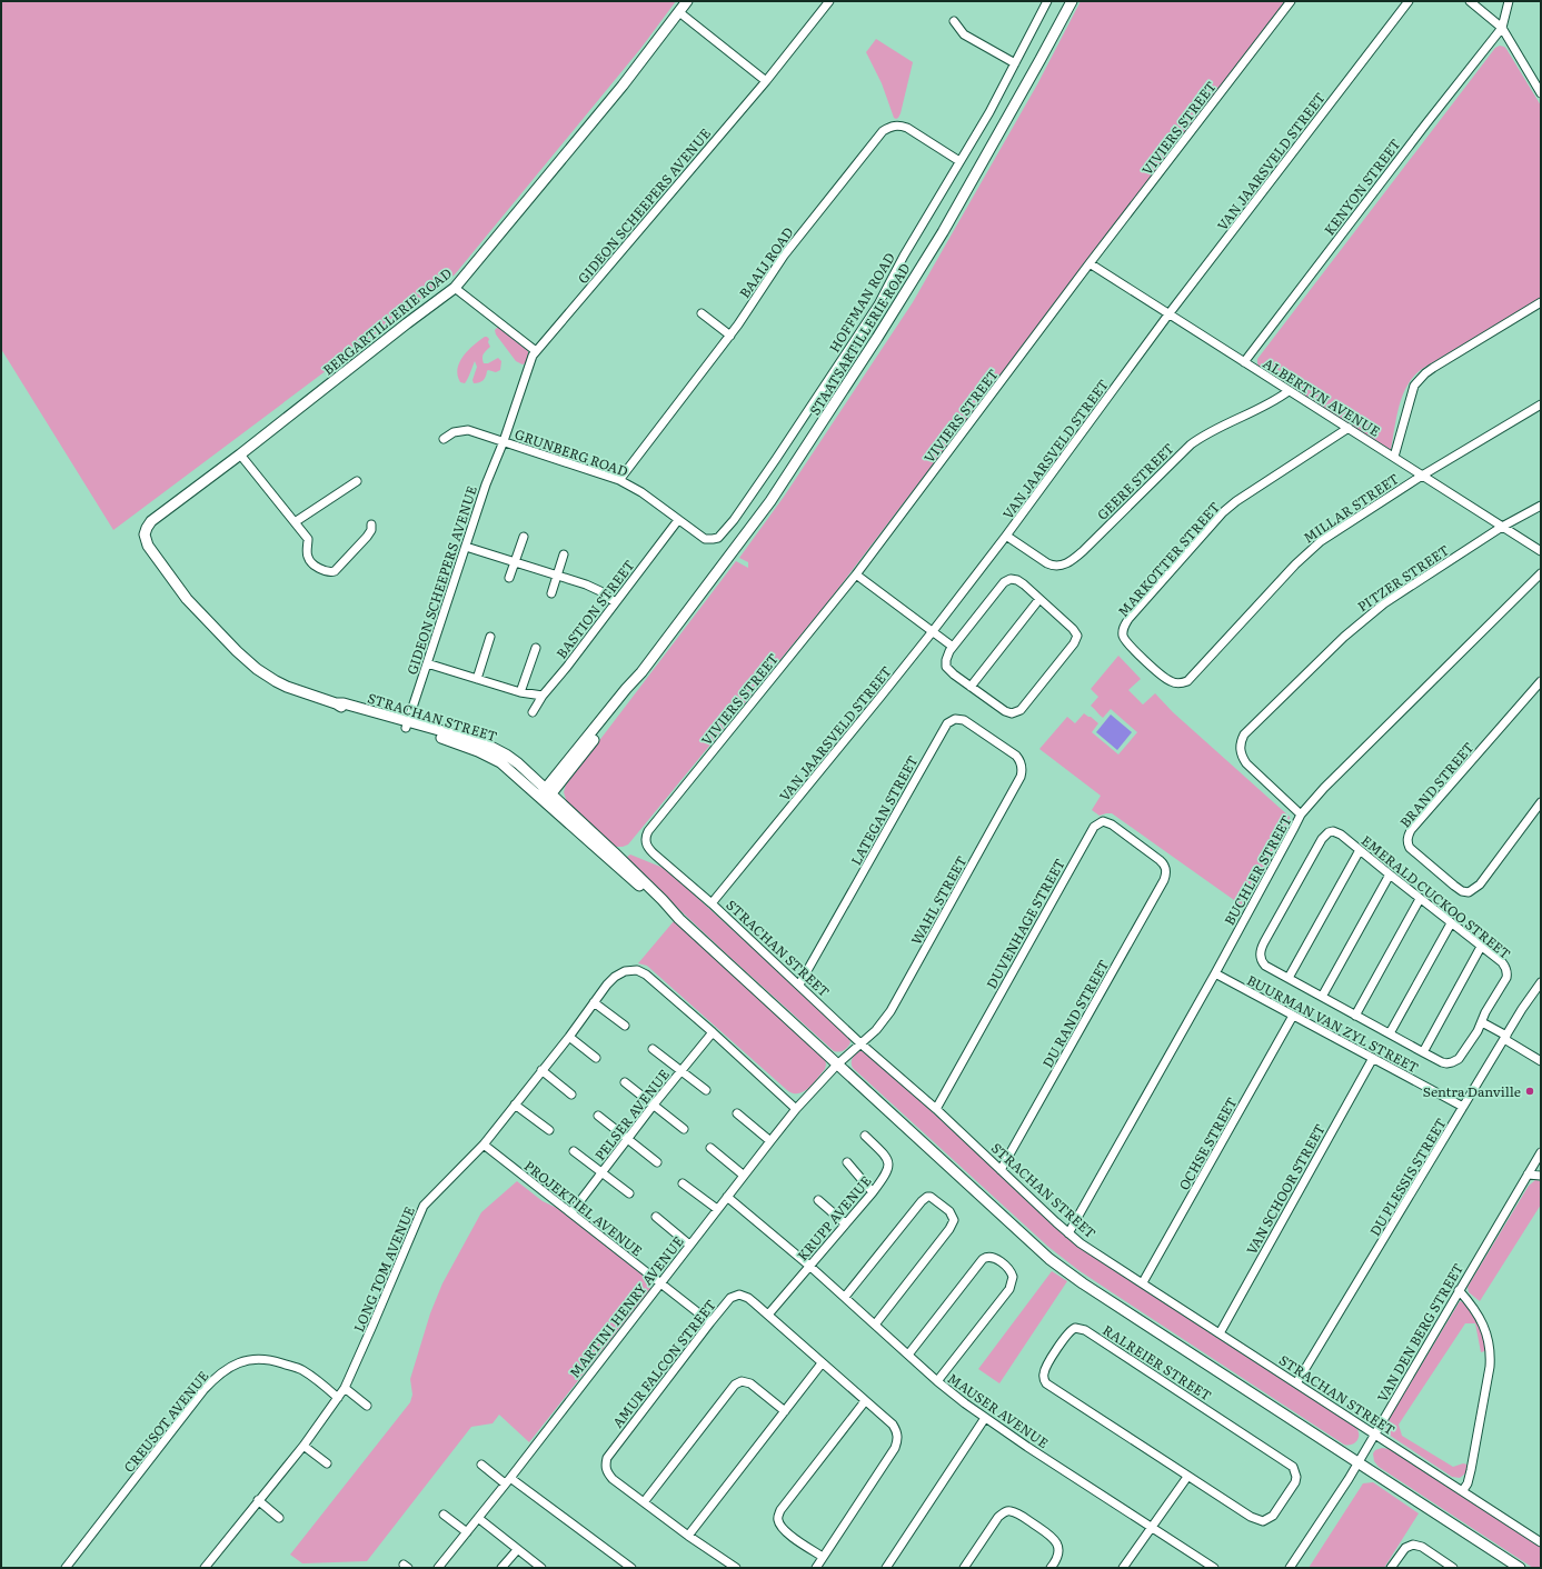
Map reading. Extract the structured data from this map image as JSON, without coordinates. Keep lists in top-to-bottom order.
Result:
{
  "streets": {
    "street": [
      "VIVIERS STREET",
      "VAN JAARSVELD STREET",
      "KENYON STREET",
      "GIDEON SCHEEPERS AVENUE",
      "BAAIJ ROAD",
      "HOFFMAN ROAD",
      "BERGARTILLERIE ROAD",
      "STAATSARTILLERIE ROAD",
      "ALBERTYN AVENUE",
      "GRUNBERG ROAD",
      "GEERE STREET",
      "MILLAR STREET",
      "MARKOTTER STREET",
      "PITZER STREET",
      "BASTION STREET",
      "STRACHAN STREET",
      "BRAND STREET",
      "LATEGAN STREET",
      "BUCHLER STREET",
      "EMERALD CUCKOO STREET",
      "WAHL STREET",
      "DUVENHAGE STREET",
      "DU RAND STREET",
      "BUURMAN VAN ZYL STREET",
      "PELSER AVENUE",
      "OCHSE STREET",
      "DU PLESSIS STREET",
      "VAN SCHOOR STREET",
      "PROJEKTIEL AVENUE",
      "KRUPP AVENUE",
      "LONG TOM AVENUE",
      "MARTINI HENRY AVENUE",
      "VAN DEN BERG STREET",
      "RALREIER STREET",
      "AMUR FALCON STREET",
      "MAUSER AVENUE",
      "CREUSOT AVENUE"
    ]
  },
  "crossings": [
    ["VIVIERS STREET", "ALBERTYN AVENUE"],
    ["VIVIERS STREET", "STRACHAN STREET"],
    ["VAN JAARSVELD STREET", "ALBERTYN AVENUE"],
    ["VAN JAARSVELD STREET", "GEERE STREET"],
    ["VAN JAARSVELD STREET", "STRACHAN STREET"],
    ["KENYON STREET", "ALBERTYN AVENUE"],
    ["GIDEON SCHEEPERS AVENUE", "GRUNBERG ROAD"],
    ["GIDEON SCHEEPERS AVENUE", "STRACHAN STREET"],
    ["BAAIJ ROAD", "HOFFMAN ROAD"],
    ["BAAIJ ROAD", "GRUNBERG ROAD"],
    ["HOFFMAN ROAD", "GRUNBERG ROAD"],
    ["BERGARTILLERIE ROAD", "STRACHAN STREET"],
    ["STAATSARTILLERIE ROAD", "STRACHAN STREET"],
    ["ALBERTYN AVENUE", "GEERE STREET"],
    ["ALBERTYN AVENUE", "MILLAR STREET"],
    ["ALBERTYN AVENUE", "MARKOTTER STREET"],
    ["ALBERTYN AVENUE", "PITZER STREET"],
    ["GRUNBERG ROAD", "BASTION STREET"],
    ["MILLAR STREET", "MARKOTTER STREET"],
    ["PITZER STREET", "BUCHLER STREET"],
    ["STRACHAN STREET", "LATEGAN STREET"],
    ["STRACHAN STREET", "BUCHLER STREET"],
    ["STRACHAN STREET", "WAHL STREET"],
    ["STRACHAN STREET", "DUVENHAGE STREET"],
    ["STRACHAN STREET", "DU RAND STREET"],
    ["STRACHAN STREET", "OCHSE STREET"],
    ["STRACHAN STREET", "DU PLESSIS STREET"],
    ["STRACHAN STREET", "VAN SCHOOR STREET"],
    ["STRACHAN STREET", "MARTINI HENRY AVENUE"],
    ["STRACHAN STREET", "VAN DEN BERG STREET"],
    ["LATEGAN STREET", "WAHL STREET"],
    ["BUCHLER STREET", "BUURMAN VAN ZYL STREET"],
    ["WAHL STREET", "MARTINI HENRY AVENUE"],
    ["DUVENHAGE STREET", "DU RAND STREET"],
    ["BUURMAN VAN ZYL STREET", "OCHSE STREET"],
    ["BUURMAN VAN ZYL STREET", "DU PLESSIS STREET"],
    ["BUURMAN VAN ZYL STREET", "VAN SCHOOR STREET"],
    ["PELSER AVENUE", "PROJEKTIEL AVENUE"],
    ["PELSER AVENUE", "LONG TOM AVENUE"],
    ["PROJEKTIEL AVENUE", "LONG TOM AVENUE"],
    ["PROJEKTIEL AVENUE", "MARTINI HENRY AVENUE"],
    ["PROJEKTIEL AVENUE", "AMUR FALCON STREET"],
    ["KRUPP AVENUE", "AMUR FALCON STREET"],
    ["KRUPP AVENUE", "MAUSER AVENUE"],
    ["LONG TOM AVENUE", "CREUSOT AVENUE"],
    ["MARTINI HENRY AVENUE", "MAUSER AVENUE"]
  ],
  "places": ["Sentra Danville"]
}
